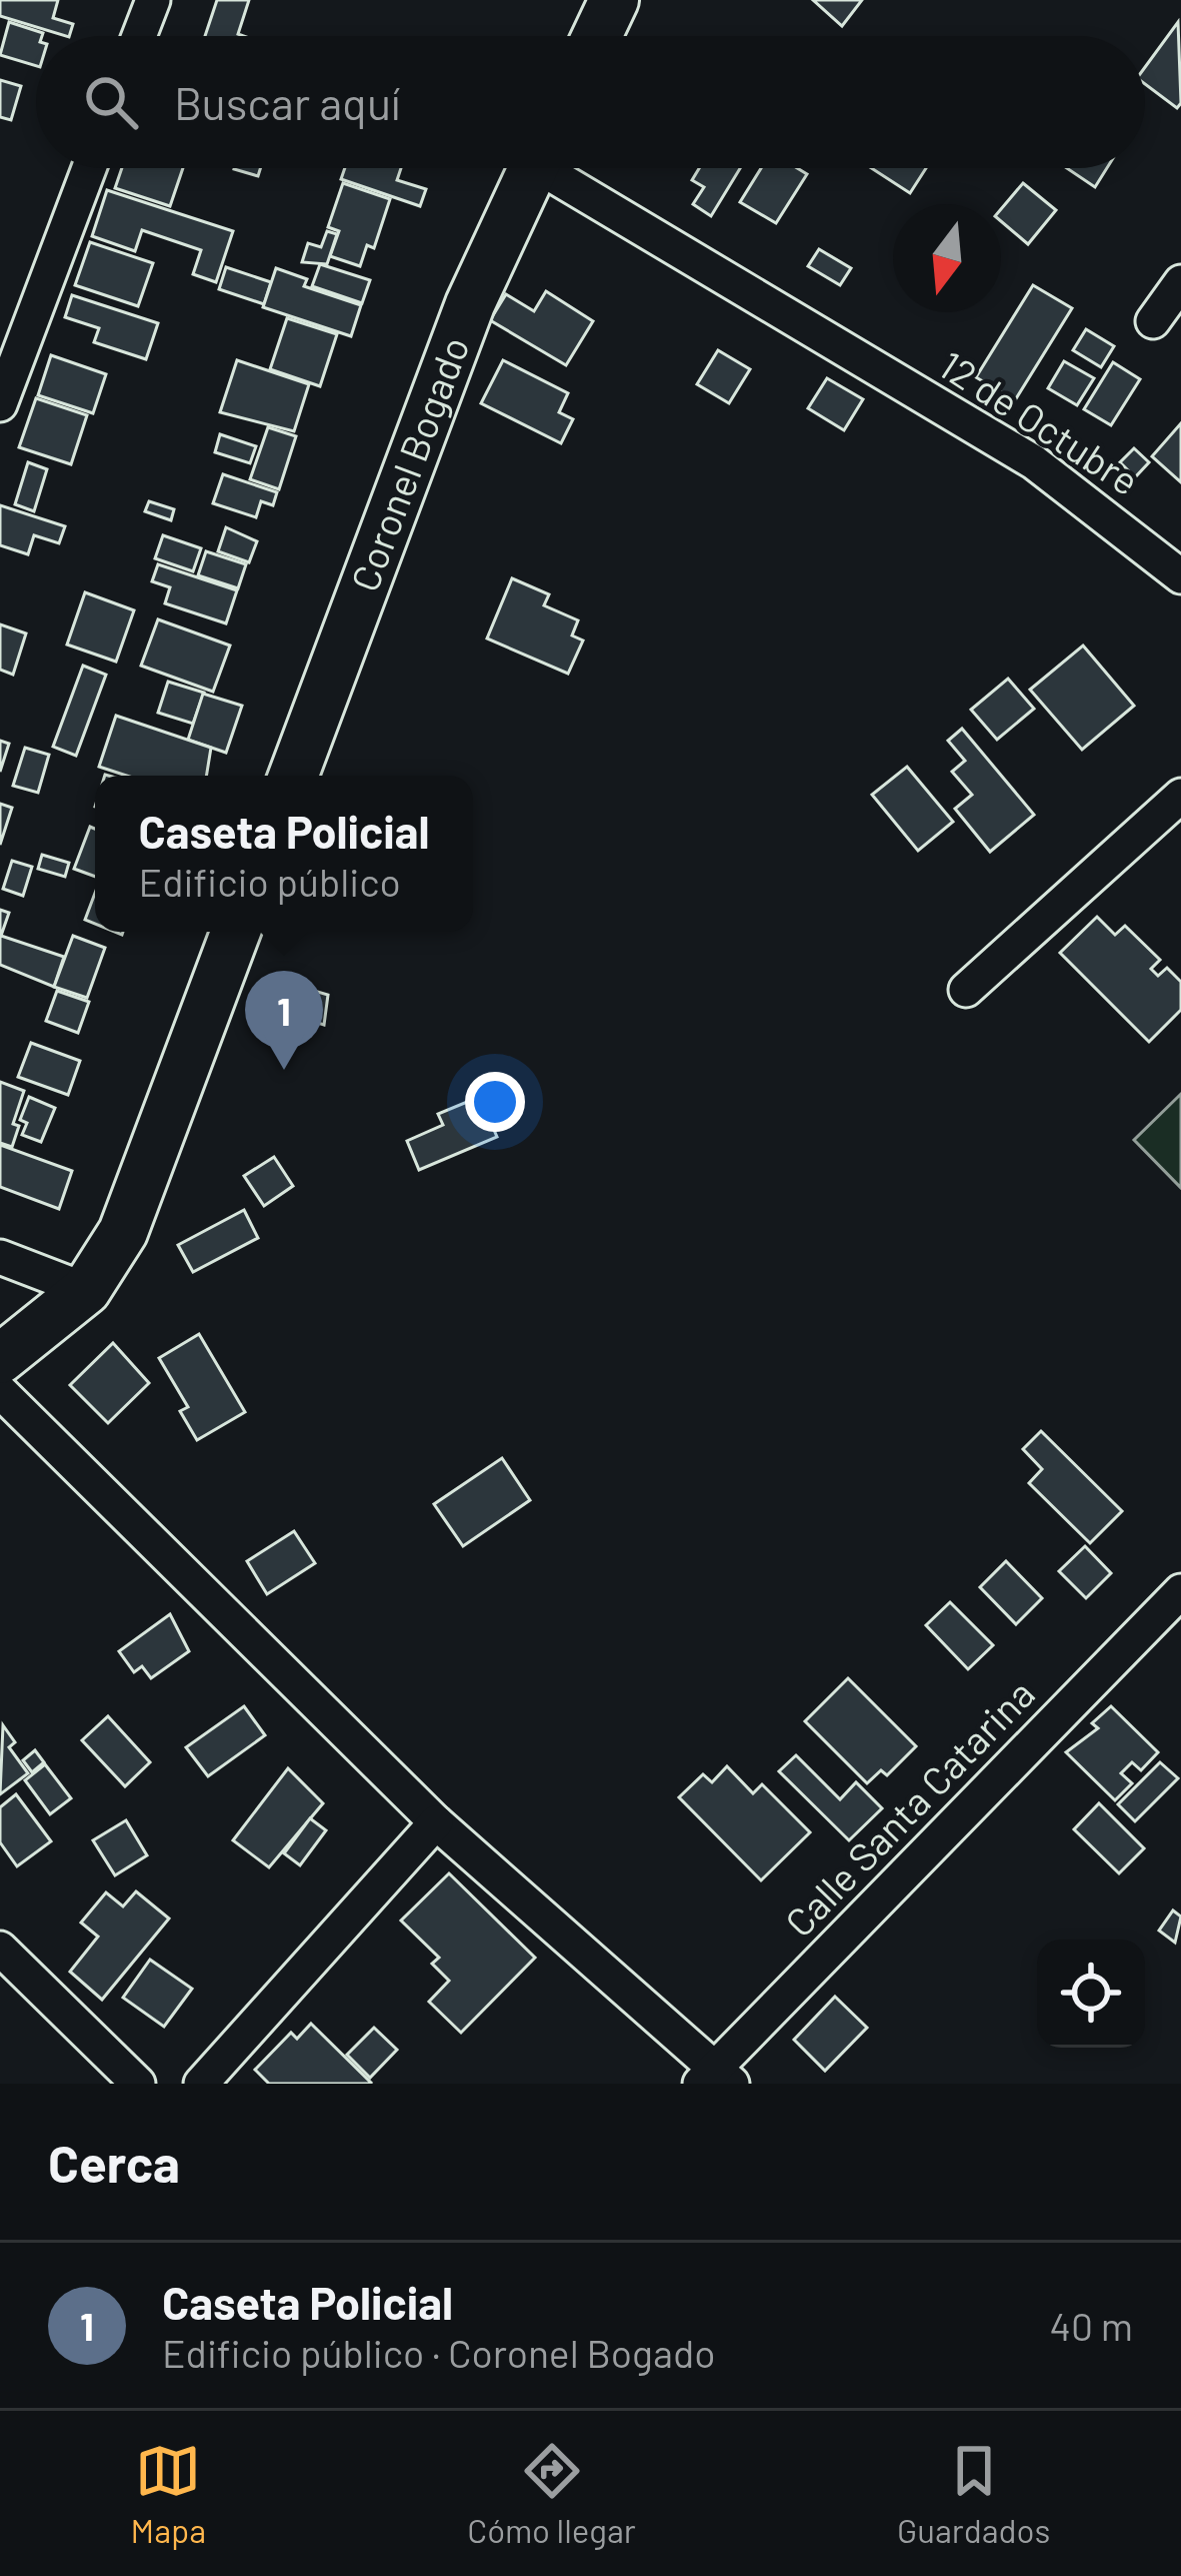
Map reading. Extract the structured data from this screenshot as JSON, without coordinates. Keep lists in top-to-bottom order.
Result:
{
  "streets": {
    "street": ["12 de Octubre", "Coronel Bogado", "Calle Santa Catarina"]
  },
  "north": "bottom",
  "page": {
    "search": "Buscar aquí",
    "popup": ["Caseta Policial", "Edificio público"],
    "pins": "1",
    "heading": "Cerca",
    "list": [
      {
        "mark": "1",
        "name": "Caseta Policial",
        "note": "Edificio público · Coronel Bogado",
        "value": "40 m"
      }
    ],
    "nav": ["Mapa", "Cómo llegar", "Guardados"]
  }
}
